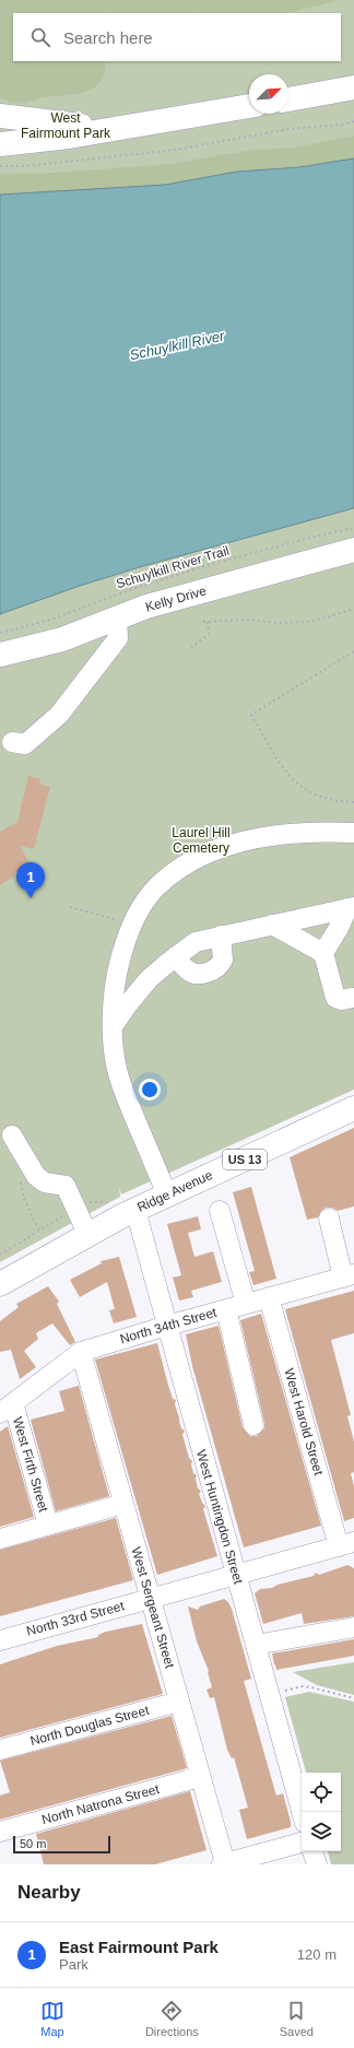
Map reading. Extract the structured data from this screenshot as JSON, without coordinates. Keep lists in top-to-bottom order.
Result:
{
  "streets": {
    "main road": ["Kelly Drive", "US 13", "Ridge Avenue"],
    "street": [
      "North 34th Street",
      "West Harold Street",
      "West Firth Street",
      "West Huntingdon Street",
      "West Sergeant Street",
      "North 33rd Street",
      "North Douglas Street",
      "North Natrona Street"
    ],
    "path": ["Schuylkill River Trail"]
  },
  "crossings": [
    ["Ridge Avenue", "West Huntingdon Street"],
    ["North 34th Street", "West Harold Street"],
    ["North 34th Street", "West Firth Street"],
    ["North 34th Street", "West Huntingdon Street"],
    ["North 34th Street", "West Sergeant Street"],
    ["West Harold Street", "North 33rd Street"],
    ["West Huntingdon Street", "North 33rd Street"],
    ["West Sergeant Street", "North 33rd Street"],
    ["West Sergeant Street", "North Douglas Street"],
    ["West Sergeant Street", "North Natrona Street"]
  ],
  "water": ["Schuylkill River"],
  "parks": ["West Fairmount Park", "Laurel Hill Cemetery"],
  "scale_bar": "50 m",
  "north": "top right",
  "page": {
    "search": "Search here",
    "pins": "1",
    "scale": "50 m",
    "heading": "Nearby",
    "list": [
      {
        "mark": "1",
        "name": "East Fairmount Park",
        "note": "Park",
        "value": "120 m"
      }
    ],
    "nav": ["Map", "Directions", "Saved"]
  }
}
